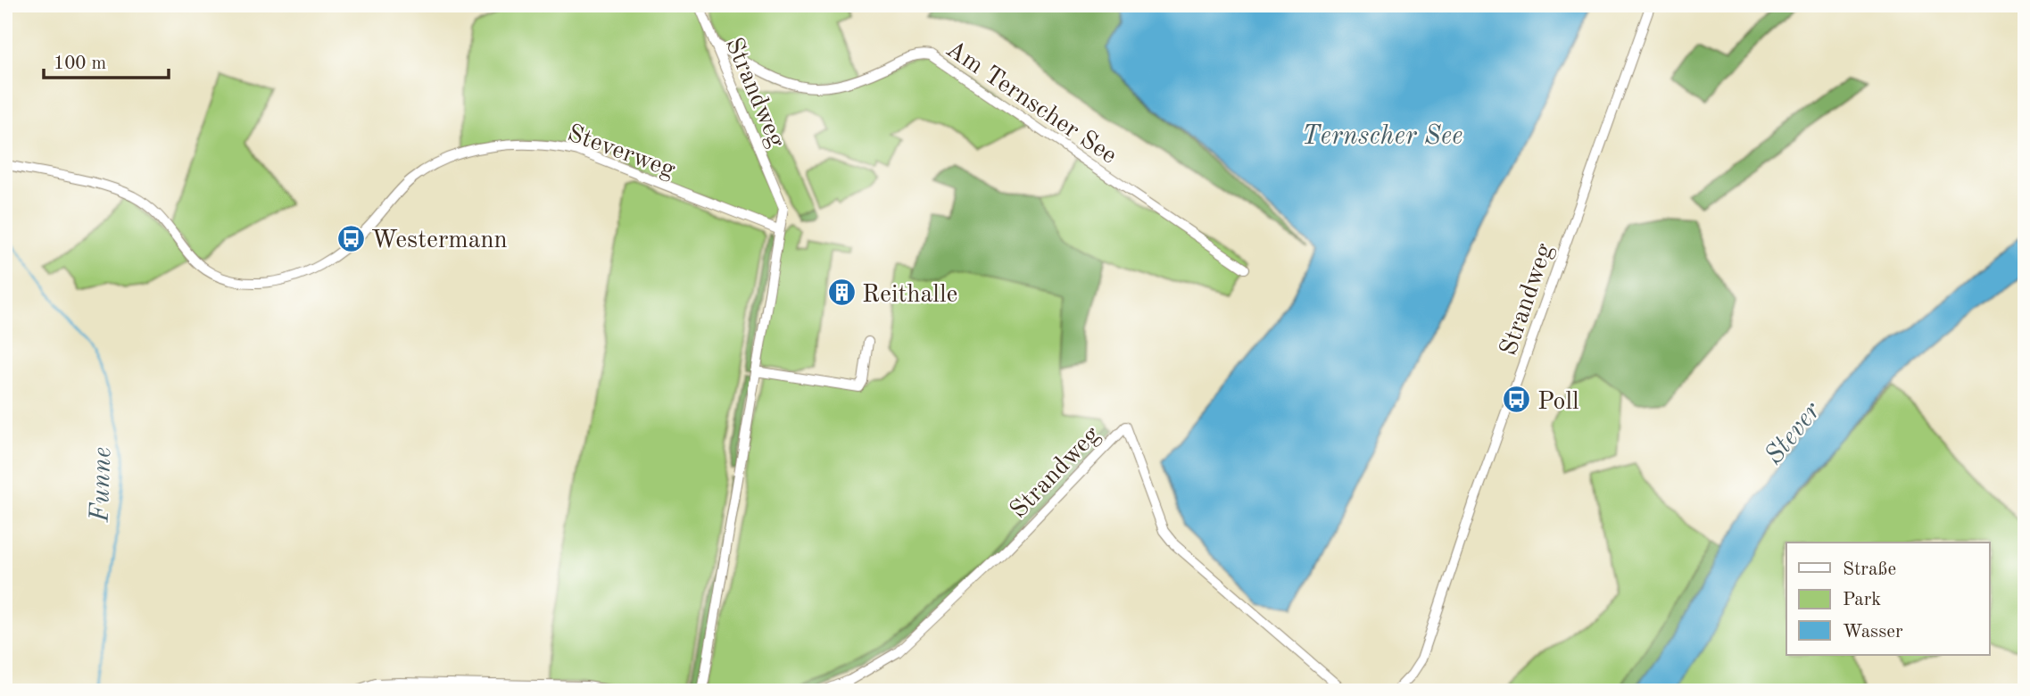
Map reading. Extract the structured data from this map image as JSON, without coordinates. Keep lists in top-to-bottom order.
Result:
{
  "streets": {
    "street": ["Strandweg", "Am Ternscher See", "Steverweg"]
  },
  "crossings": [
    ["Strandweg", "Am Ternscher See"],
    ["Strandweg", "Steverweg"]
  ],
  "water": ["Ternscher See", "Stever", "Funne"],
  "places": {
    "bus stop": ["Westermann", "Poll"],
    "building": ["Reithalle"]
  },
  "legend": ["Straße", "Park", "Wasser"],
  "scale_bar": "100 m"
}
